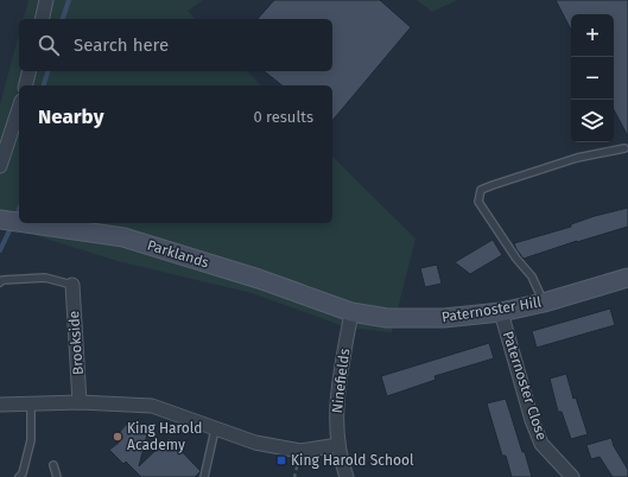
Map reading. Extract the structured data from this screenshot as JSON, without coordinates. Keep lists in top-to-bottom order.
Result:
{
  "streets": {
    "street": [
      "Parklands",
      "Paternoster Hill",
      "Brookside",
      "Ninefields",
      "Paternoster Close"
    ]
  },
  "crossings": [
    ["Parklands", "Paternoster Hill"],
    ["Parklands", "Ninefields"],
    ["Paternoster Hill", "Ninefields"],
    ["Paternoster Hill", "Paternoster Close"]
  ],
  "places": {
    "other": ["King Harold Academy"],
    "transit": ["King Harold School"]
  },
  "page": {
    "map_buttons": ["+", "−"],
    "search": "Search here",
    "heading": ["Nearby", "0 results"]
  }
}
